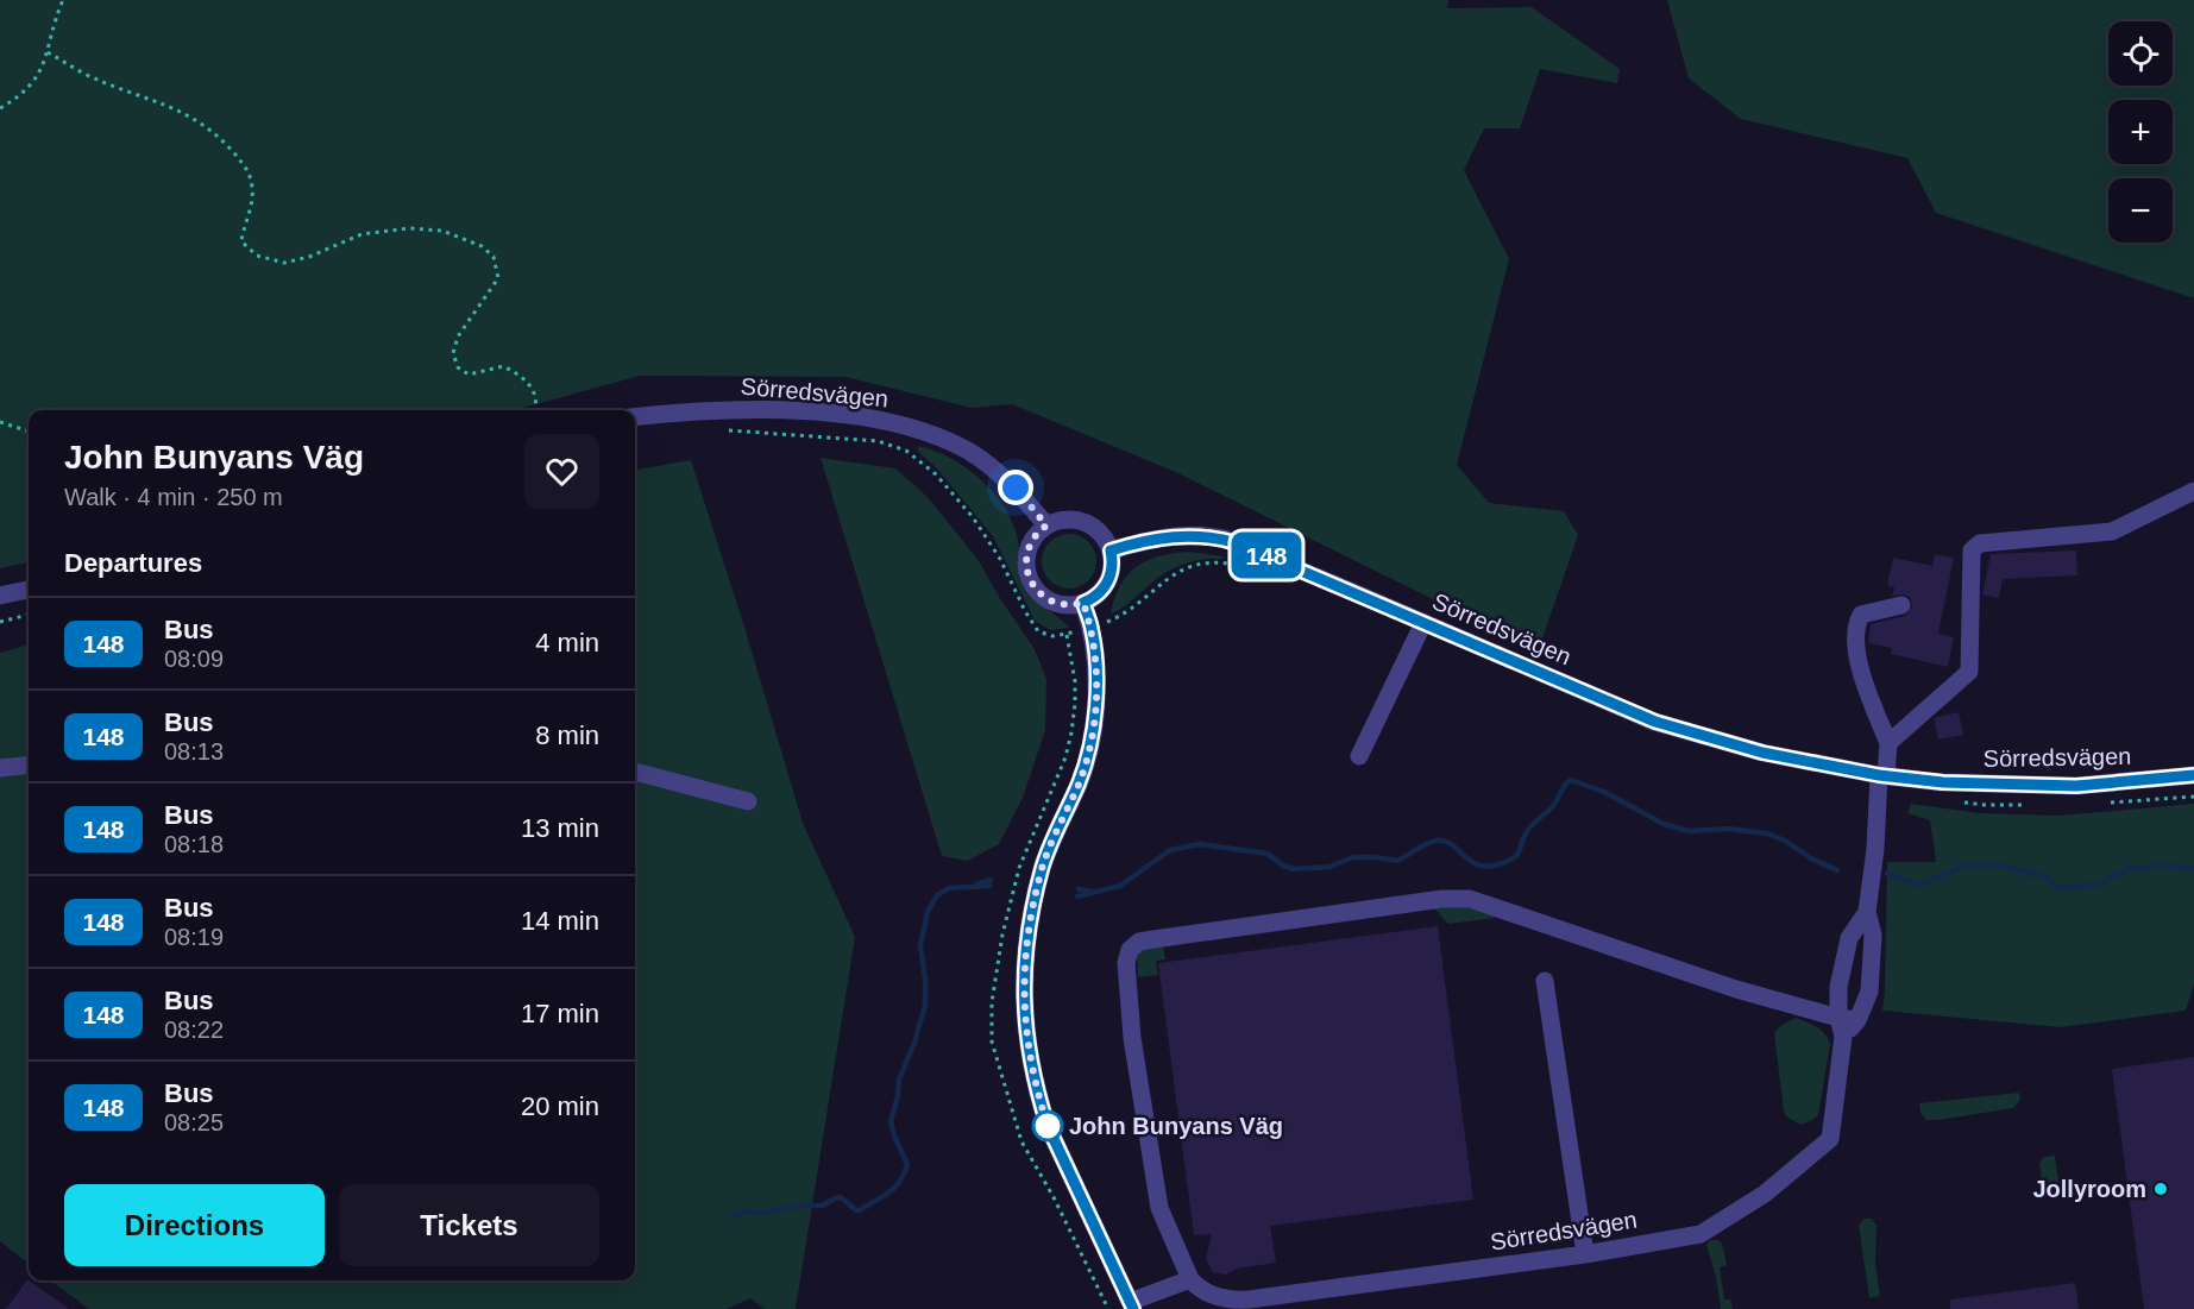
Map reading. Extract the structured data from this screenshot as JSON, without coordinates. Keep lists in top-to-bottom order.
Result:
{
  "streets": {
    "street": ["Sörredsvägen"]
  },
  "places": ["John Bunyans Väg", "Jollyroom"],
  "lines": ["bus line 148"],
  "page": {
    "on_map": "148",
    "map_buttons": ["+", "−"],
    "heading": [
      ["John Bunyans Väg", "Walk · 4 min · 250 m"],
      "Departures"
    ],
    "list": [
      {
        "mark": "148",
        "name": "Bus",
        "note": "08:09",
        "value": "4 min"
      },
      {
        "mark": "148",
        "name": "Bus",
        "note": "08:13",
        "value": "8 min"
      },
      {
        "mark": "148",
        "name": "Bus",
        "note": "08:18",
        "value": "13 min"
      },
      {
        "mark": "148",
        "name": "Bus",
        "note": "08:19",
        "value": "14 min"
      },
      {
        "mark": "148",
        "name": "Bus",
        "note": "08:22",
        "value": "17 min"
      },
      {
        "mark": "148",
        "name": "Bus",
        "note": "08:25",
        "value": "20 min"
      }
    ],
    "buttons": ["Directions", "Tickets"]
  }
}
